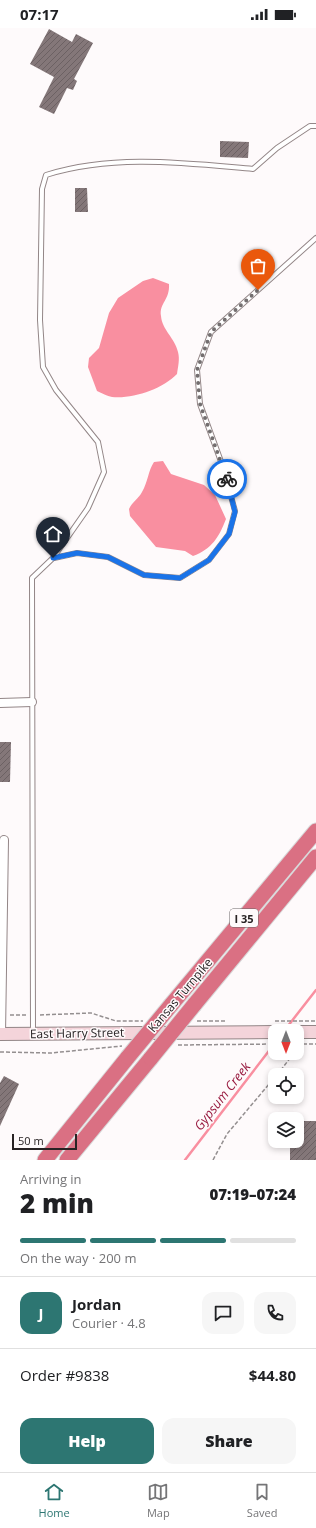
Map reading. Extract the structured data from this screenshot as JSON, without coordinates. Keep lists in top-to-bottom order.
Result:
{
  "streets": {
    "highway": ["I 35", "Kansas Turnpike"],
    "main road": ["East Harry Street"]
  },
  "water": ["Gypsum Creek"],
  "scale_bar": "50 m",
  "north": "bottom",
  "page": {
    "status": "07:17",
    "scale": "50 m",
    "heading": ["2 min", "Arriving in", "07:19–07:24"],
    "panel": [
      "Jordan",
      "Courier · 4.8",
      "Order #9838",
      "$44.80"
    ],
    "bar": "On the way · 200 m",
    "round": "J",
    "buttons": ["Help", "Share"],
    "tabs": ["Home", "Map", "Saved"]
  }
}
